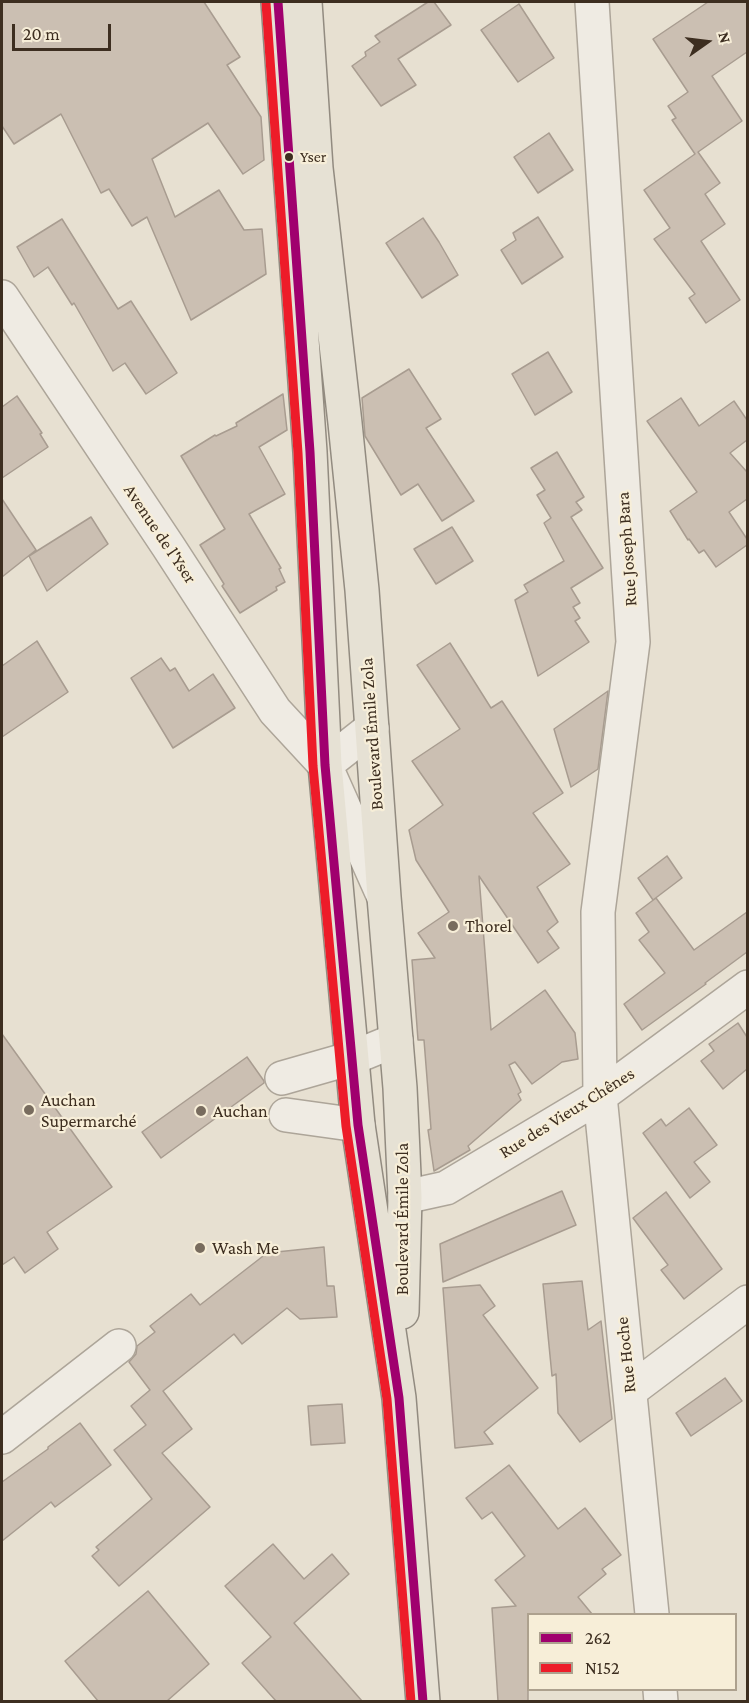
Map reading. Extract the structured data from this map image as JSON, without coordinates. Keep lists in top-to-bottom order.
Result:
{
  "streets": {
    "main road": ["Boulevard Émile Zola"],
    "street": [
      "Avenue de l'Yser",
      "Rue Joseph Bara",
      "Rue des Vieux Chênes",
      "Rue Hoche"
    ]
  },
  "crossings": [
    ["Avenue de l'Yser", "Boulevard Émile Zola"],
    ["Rue Joseph Bara", "Rue des Vieux Chênes"],
    ["Rue Joseph Bara", "Rue Hoche"],
    ["Boulevard Émile Zola", "Rue des Vieux Chênes"],
    ["Rue des Vieux Chênes", "Rue Hoche"]
  ],
  "places": [
    "Yser",
    "Thorel",
    "Auchan Supermarché",
    "Auchan",
    "Wash Me"
  ],
  "lines": ["transit line 262", "transit line N152"],
  "legend": ["262", "N152"],
  "scale_bar": "20 m",
  "north": "right"
}
